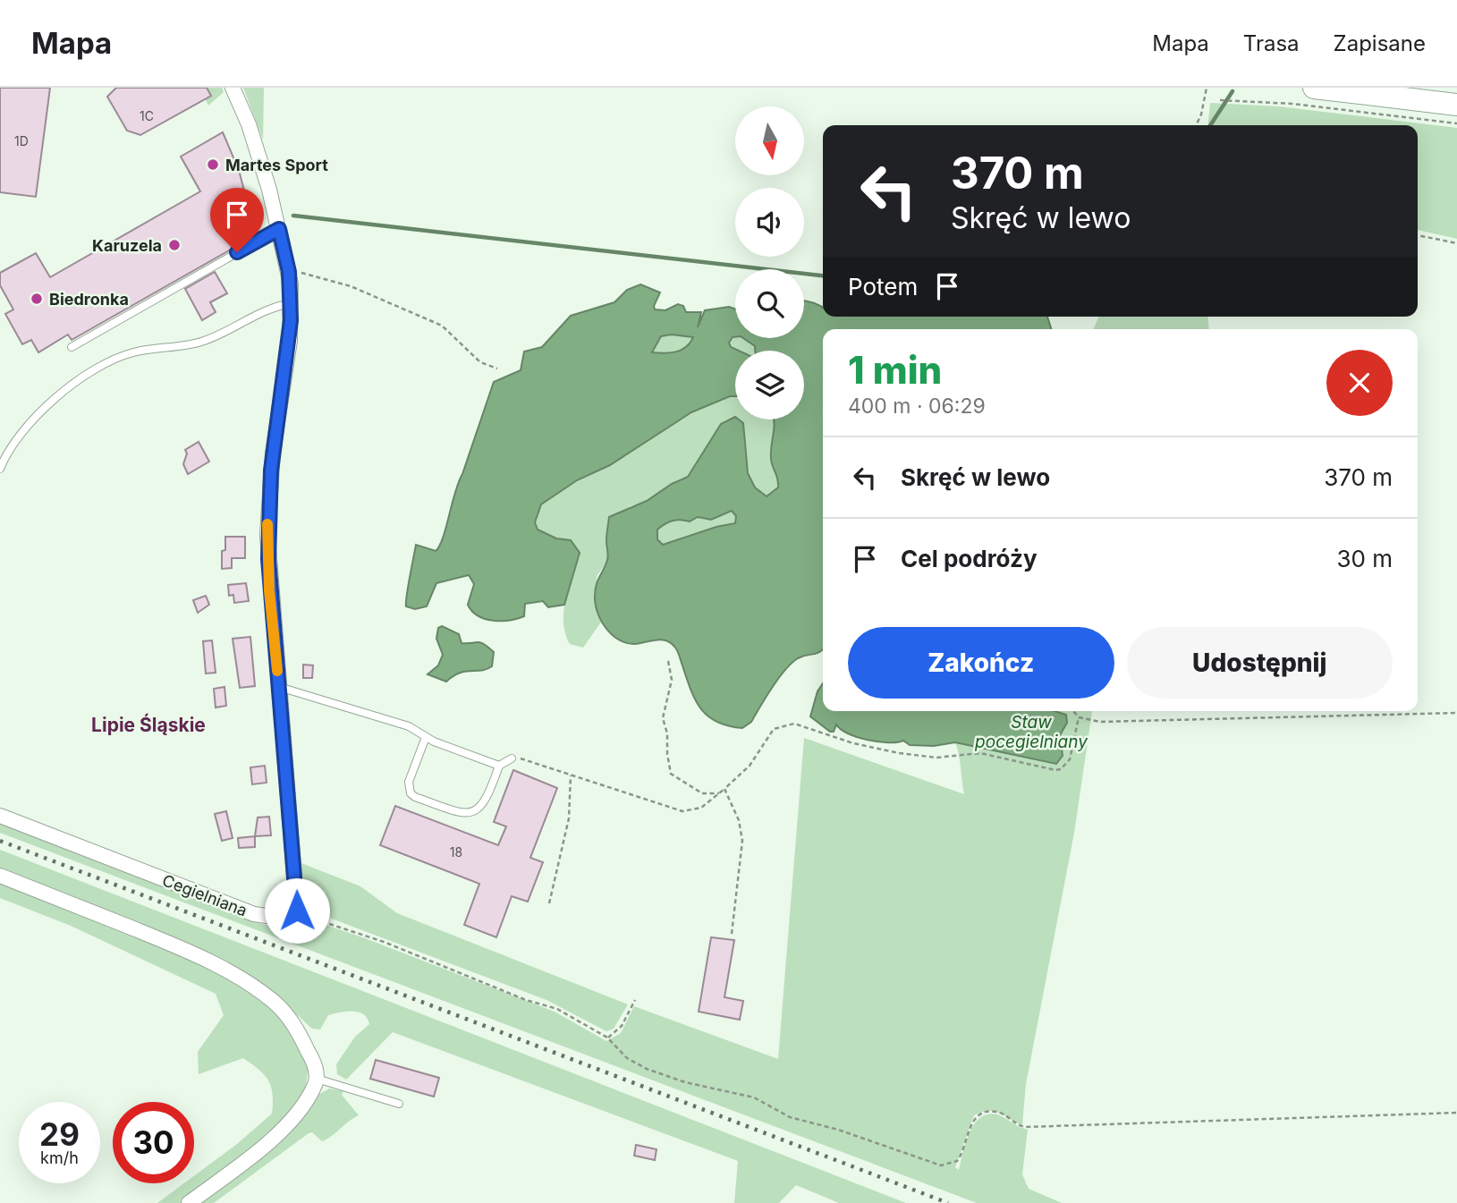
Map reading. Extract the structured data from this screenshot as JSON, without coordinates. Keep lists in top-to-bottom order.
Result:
{
  "streets": {
    "street": ["Cegielniana"]
  },
  "districts": ["Lipie Śląskie"],
  "water": ["Staw pocegielniany"],
  "places": ["Martes Sport", "Karuzela", "Biedronka"],
  "house_numbers": ["1C", "1D", "18"],
  "north": "bottom",
  "page": {
    "header": "Mapa",
    "nav": ["Mapa", "Trasa", "Zapisane"],
    "turn": ["370 m", "Skręć w lewo"],
    "then": "Potem",
    "heading": ["1 min", "400 m · 06:29"],
    "list": [
      {
        "name": "Skręć w lewo",
        "value": "370 m"
      },
      {
        "name": "Cel podróży",
        "value": "30 m"
      }
    ],
    "buttons": ["Zakończ", "Udostępnij"],
    "speed": "29 km/h",
    "limit": "30"
  }
}
